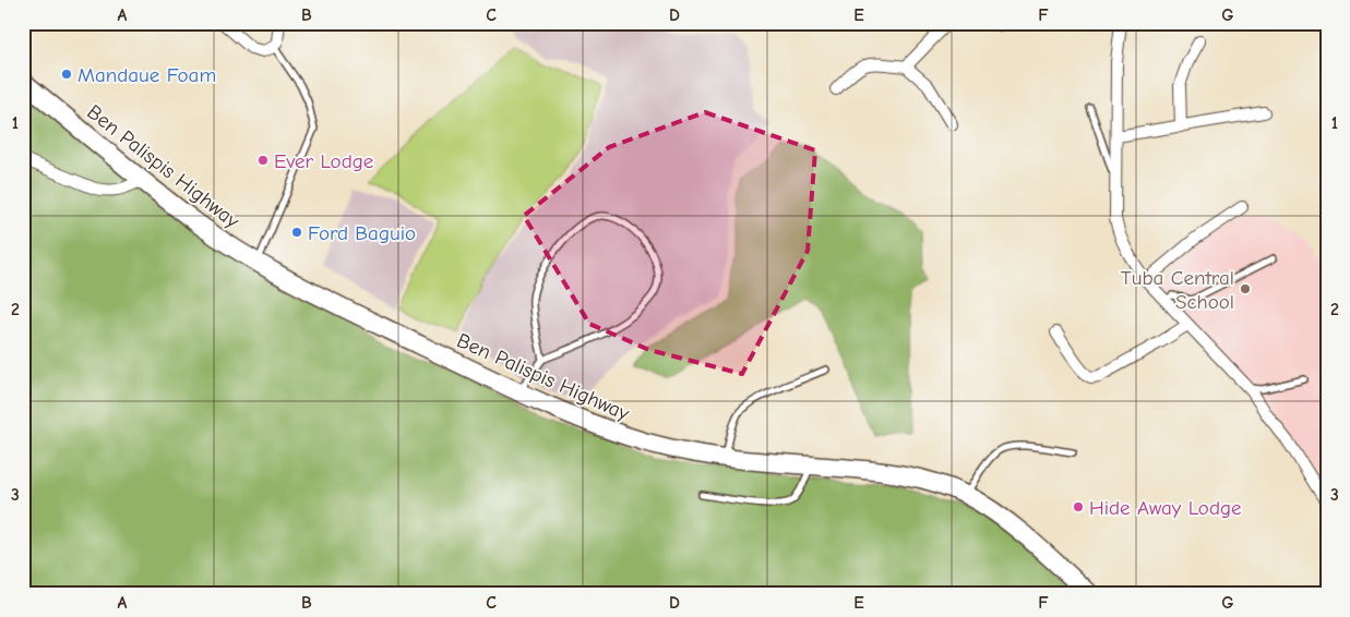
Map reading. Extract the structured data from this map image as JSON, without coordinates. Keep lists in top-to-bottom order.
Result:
{
  "streets": {
    "main road": ["Ben Palispis Highway"]
  },
  "places": [
    "Mandaue Foam",
    "Ever Lodge",
    "Ford Baguio",
    "Tuba Central School",
    "Hide Away Lodge"
  ],
  "grid": {
    "columns": [
      "A",
      "B",
      "C",
      "D",
      "E",
      "F",
      "G"
    ],
    "rows": ["1", "2", "3"]
  }
}
